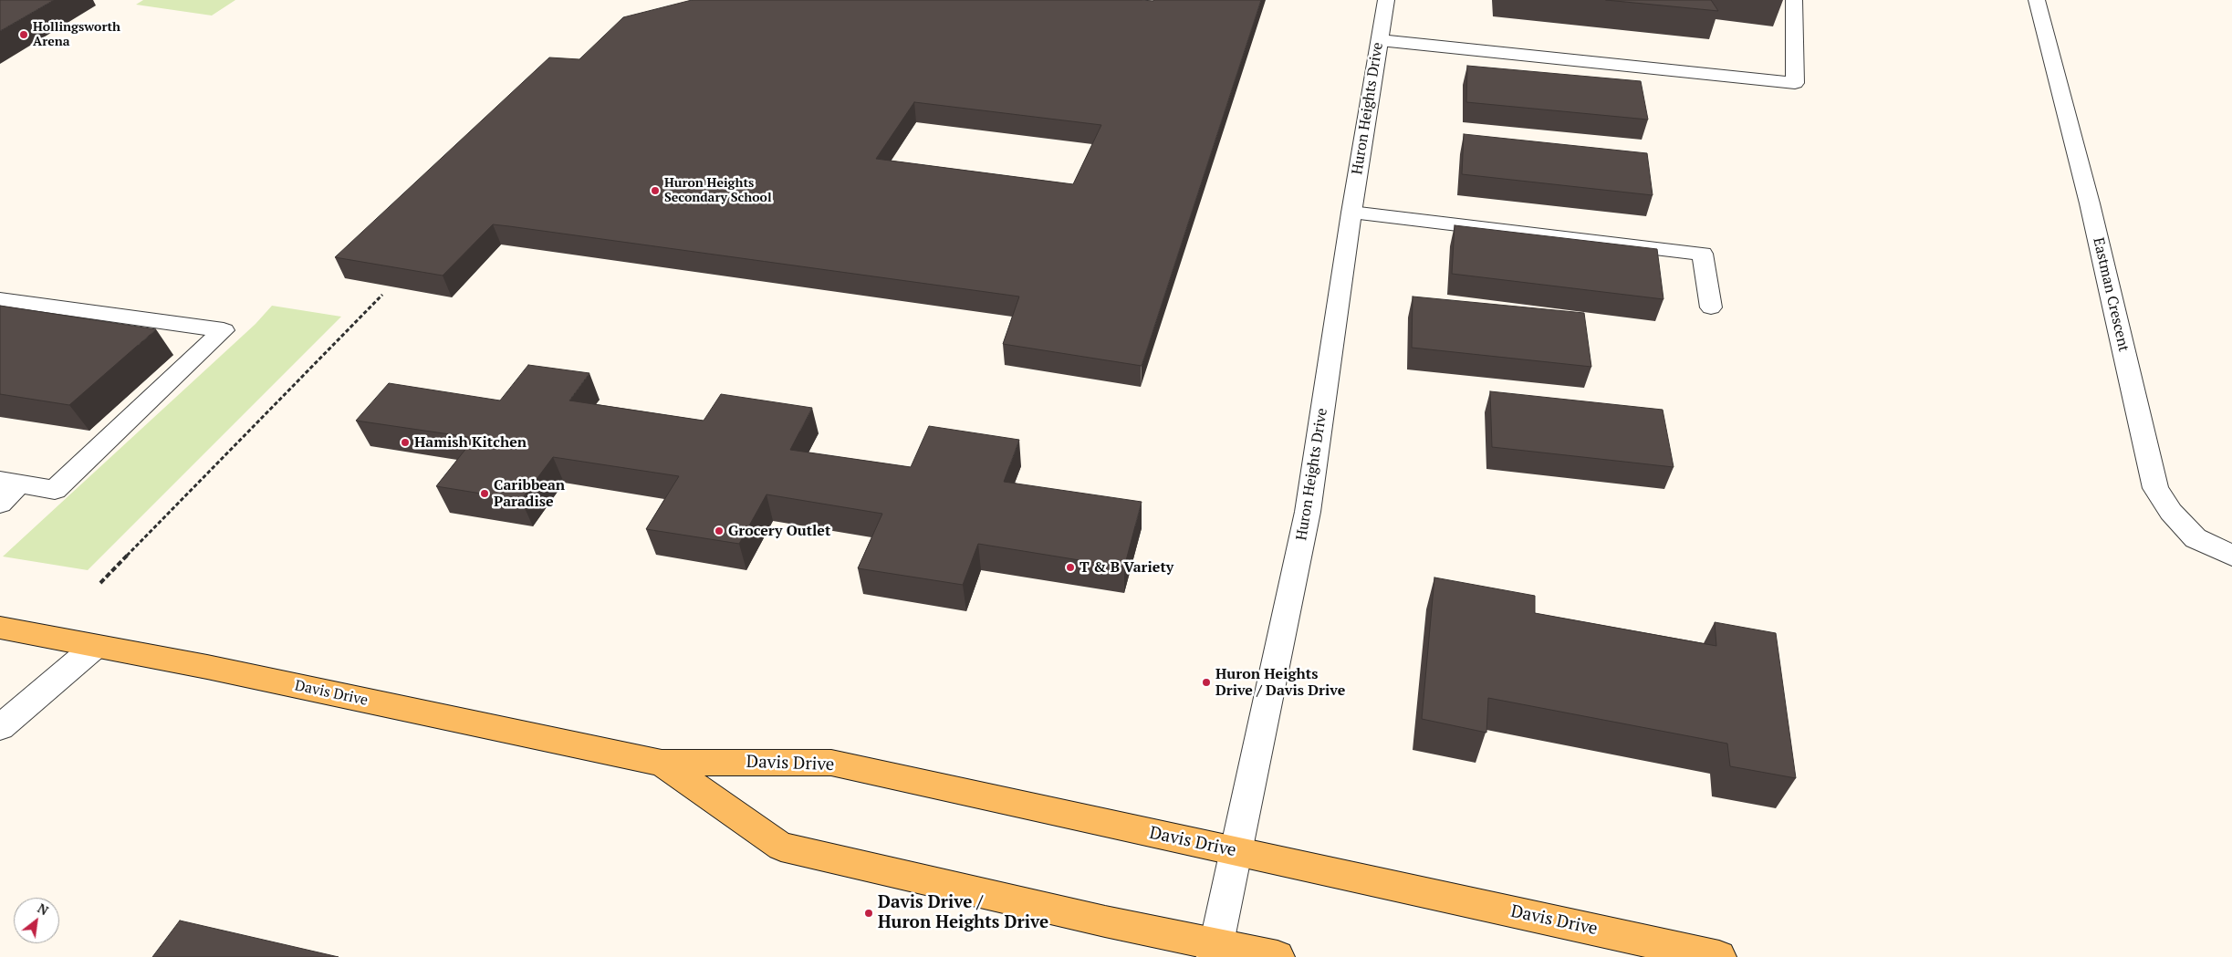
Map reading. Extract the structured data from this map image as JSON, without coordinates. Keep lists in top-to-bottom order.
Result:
{
  "streets": {
    "main road": ["Davis Drive"],
    "street": ["Huron Heights Drive", "Eastman Crescent"]
  },
  "crossings": [
    ["Huron Heights Drive", "Davis Drive"]
  ],
  "places": [
    "Hollingsworth Arena",
    "Huron Heights Secondary School",
    "Hamish Kitchen",
    "Caribbean Paradise",
    "Grocery Outlet",
    "T & B Variety",
    "Huron Heights Drive / Davis Drive",
    "Davis Drive / Huron Heights Drive"
  ],
  "north": "top right"
}
